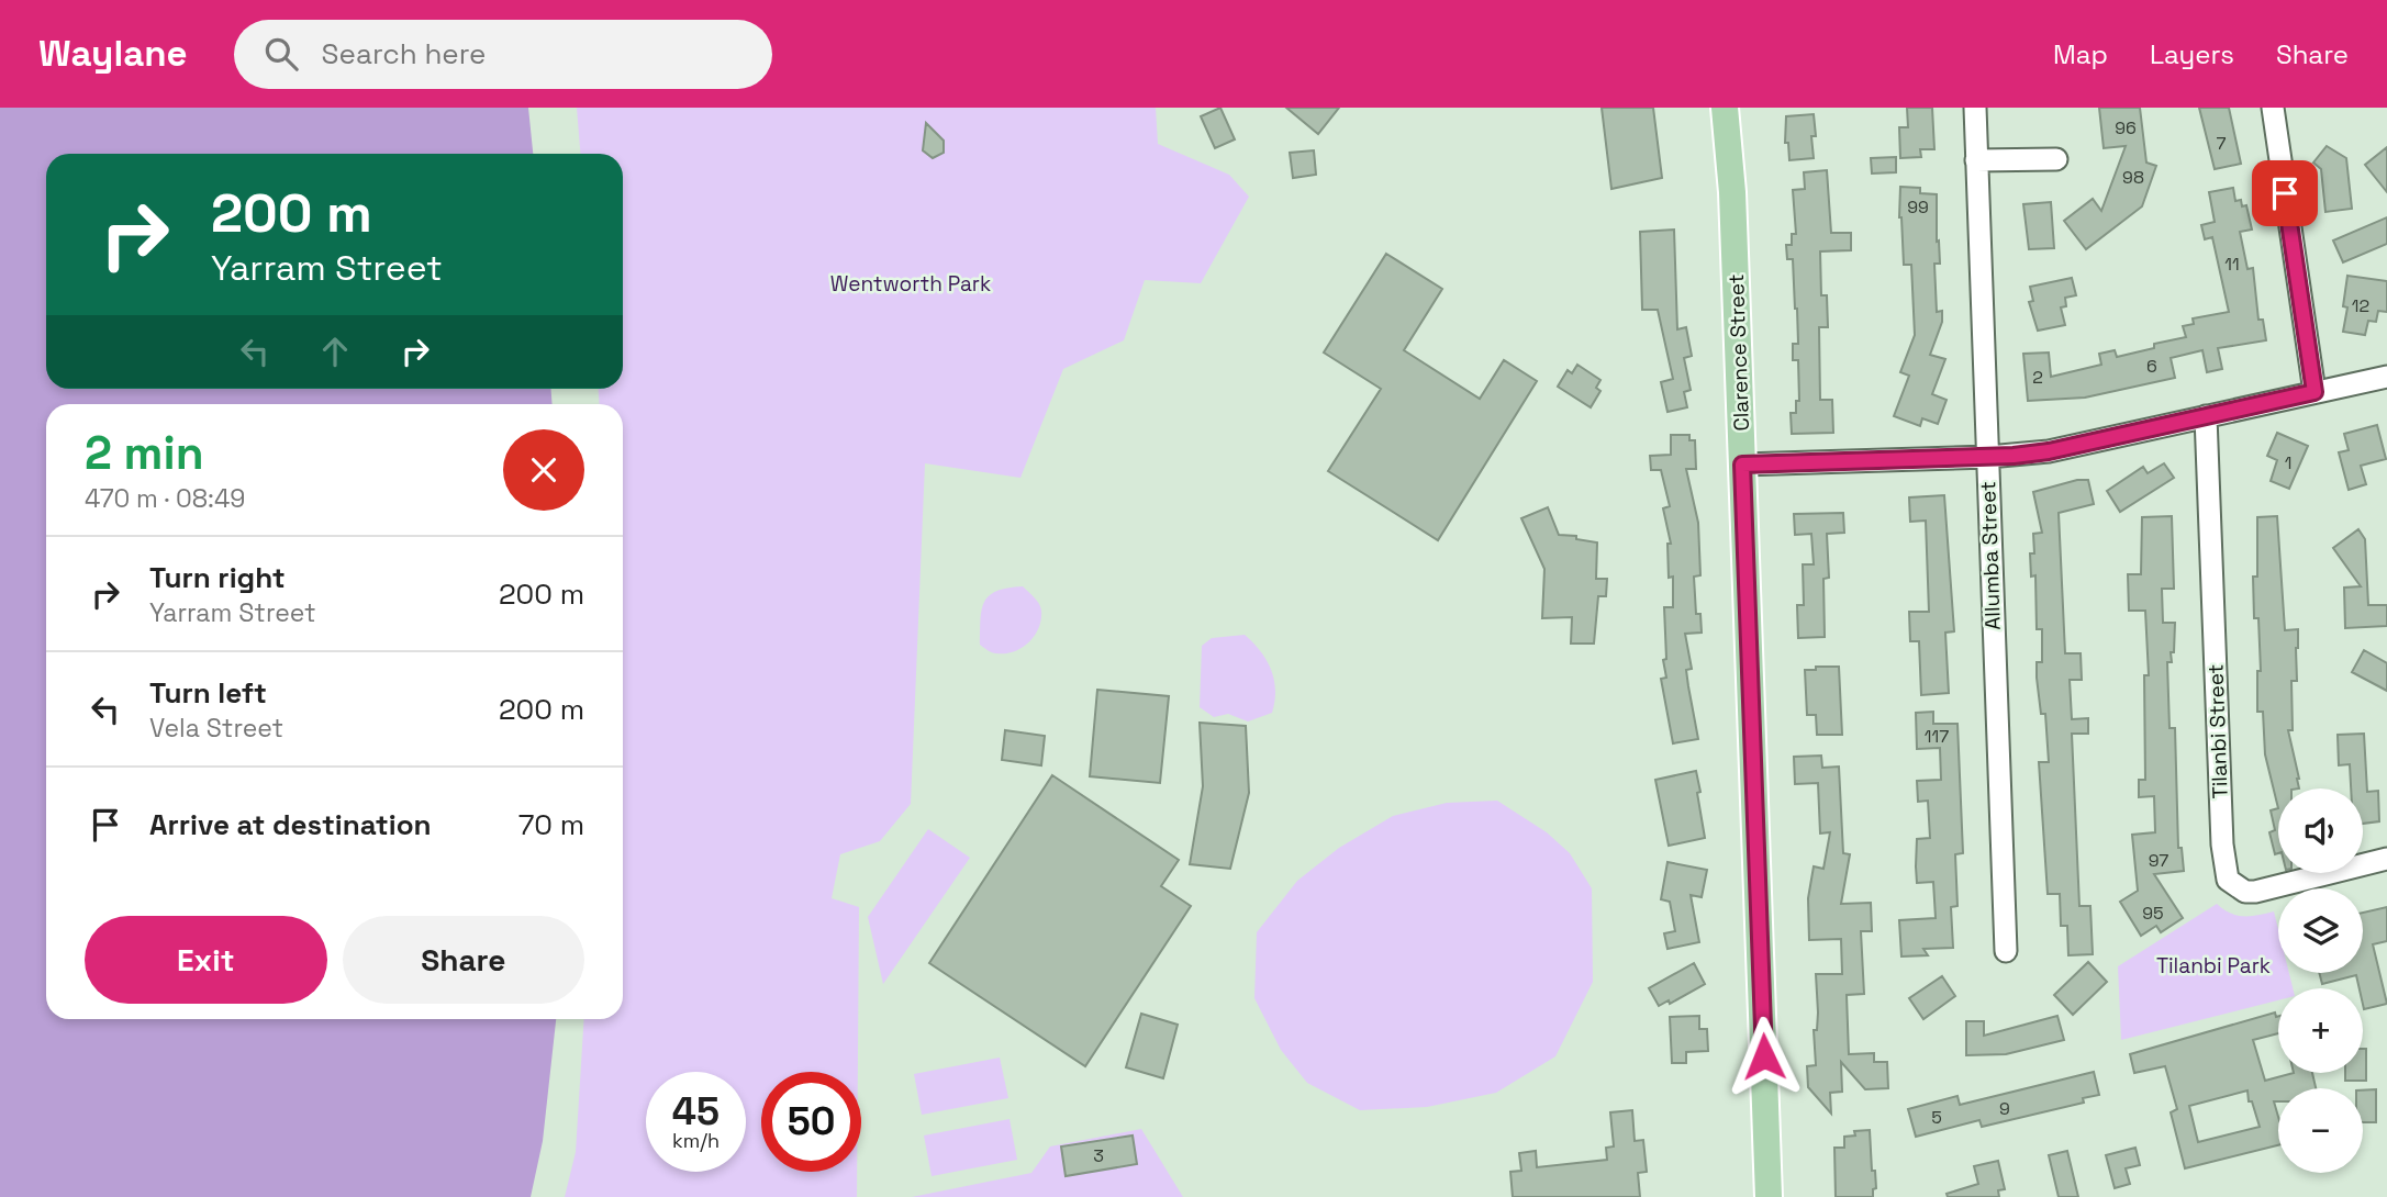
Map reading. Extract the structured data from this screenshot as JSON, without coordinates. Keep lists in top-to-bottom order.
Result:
{
  "streets": {
    "main road": ["Clarence Street"],
    "street": ["Allumba Street", "Tilanbi Street"]
  },
  "parks": ["Wentworth Park", "Tilanbi Park"],
  "house_numbers": [
    "96",
    "7",
    "98",
    "99",
    "11",
    "12",
    "6",
    "2",
    "1",
    "117",
    "97",
    "95",
    "9",
    "5",
    "3"
  ],
  "page": {
    "header": "Waylane",
    "search": "Search here",
    "nav": ["Map", "Layers", "Share"],
    "turn": ["200 m", "Yarram Street"],
    "heading": ["2 min", "470 m · 08:49"],
    "list": [
      {
        "name": "Turn right",
        "note": "Yarram Street",
        "value": "200 m"
      },
      {
        "name": "Turn left",
        "note": "Vela Street",
        "value": "200 m"
      },
      {
        "name": "Arrive at destination",
        "value": "70 m"
      }
    ],
    "map_buttons": ["+", "−"],
    "buttons": ["Exit", "Share"],
    "speed": "45 km/h",
    "limit": "50"
  }
}
